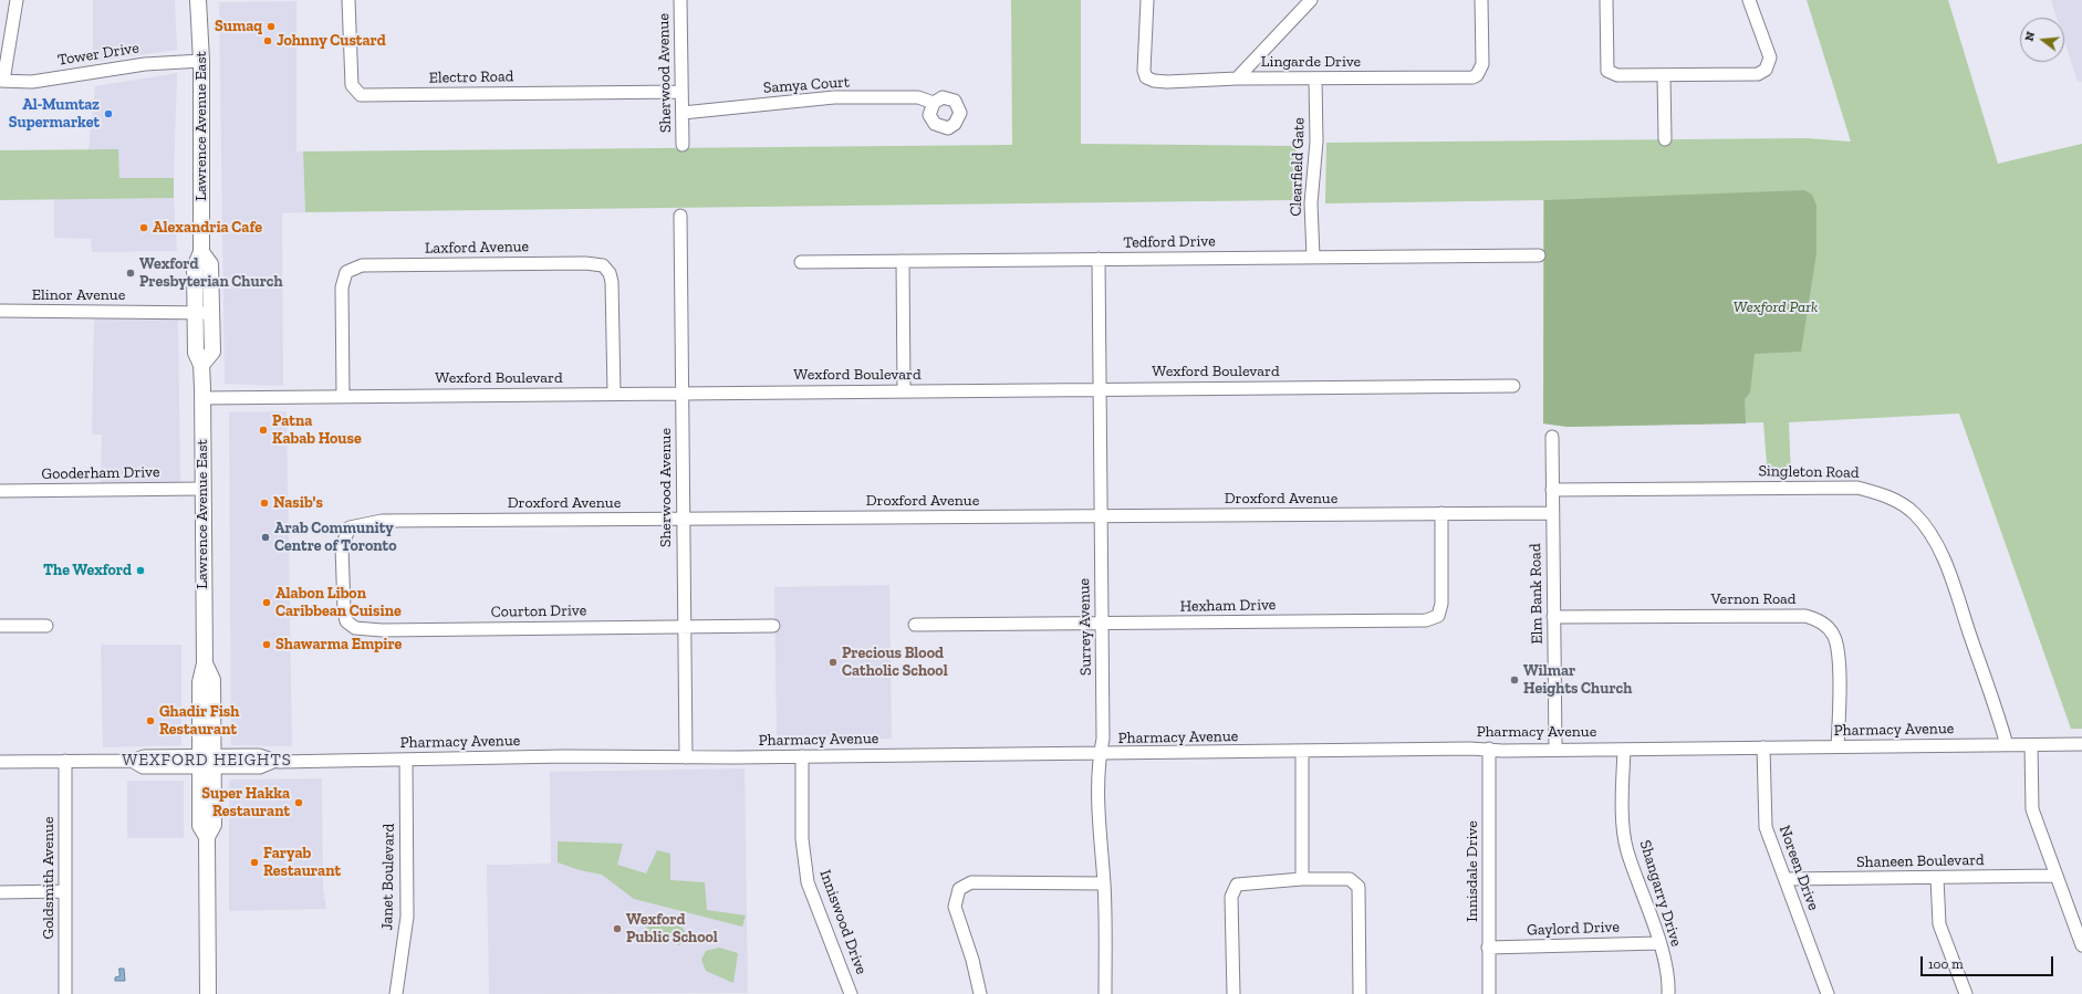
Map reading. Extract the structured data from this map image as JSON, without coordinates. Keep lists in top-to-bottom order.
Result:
{
  "streets": {
    "main road": ["Lawrence Avenue East"],
    "street": [
      "Tower Drive",
      "Lingarde Drive",
      "Sherwood Avenue",
      "Electro Road",
      "Samya Court",
      "Clearfield Gate",
      "Tedford Drive",
      "Laxford Avenue",
      "Elinor Avenue",
      "Wexford Boulevard",
      "Singleton Road",
      "Gooderham Drive",
      "Droxford Avenue",
      "Elm Bank Road",
      "Vernon Road",
      "Hexham Drive",
      "Courton Drive",
      "Surrey Avenue",
      "Pharmacy Avenue",
      "Shaneen Boulevard",
      "Noreen Drive",
      "Innisdale Drive",
      "Janet Boulevard",
      "Goldsmith Avenue",
      "Shangarry Drive",
      "Inniswood Drive",
      "Gaylord Drive"
    ]
  },
  "crossings": [
    ["Tower Drive", "Lawrence Avenue East"],
    ["Lingarde Drive", "Clearfield Gate"],
    ["Sherwood Avenue", "Electro Road"],
    ["Sherwood Avenue", "Samya Court"],
    ["Sherwood Avenue", "Wexford Boulevard"],
    ["Sherwood Avenue", "Droxford Avenue"],
    ["Sherwood Avenue", "Courton Drive"],
    ["Sherwood Avenue", "Pharmacy Avenue"],
    ["Lawrence Avenue East", "Elinor Avenue"],
    ["Lawrence Avenue East", "Wexford Boulevard"],
    ["Lawrence Avenue East", "Gooderham Drive"],
    ["Lawrence Avenue East", "Pharmacy Avenue"],
    ["Clearfield Gate", "Tedford Drive"],
    ["Tedford Drive", "Surrey Avenue"],
    ["Laxford Avenue", "Wexford Boulevard"],
    ["Wexford Boulevard", "Surrey Avenue"],
    ["Singleton Road", "Elm Bank Road"],
    ["Singleton Road", "Pharmacy Avenue"],
    ["Droxford Avenue", "Elm Bank Road"],
    ["Droxford Avenue", "Hexham Drive"],
    ["Droxford Avenue", "Courton Drive"],
    ["Droxford Avenue", "Surrey Avenue"],
    ["Elm Bank Road", "Vernon Road"],
    ["Elm Bank Road", "Pharmacy Avenue"],
    ["Vernon Road", "Pharmacy Avenue"],
    ["Hexham Drive", "Surrey Avenue"],
    ["Surrey Avenue", "Pharmacy Avenue"],
    ["Pharmacy Avenue", "Noreen Drive"],
    ["Pharmacy Avenue", "Innisdale Drive"],
    ["Pharmacy Avenue", "Janet Boulevard"],
    ["Pharmacy Avenue", "Goldsmith Avenue"],
    ["Pharmacy Avenue", "Shangarry Drive"],
    ["Pharmacy Avenue", "Inniswood Drive"],
    ["Shaneen Boulevard", "Noreen Drive"],
    ["Innisdale Drive", "Gaylord Drive"],
    ["Shangarry Drive", "Gaylord Drive"]
  ],
  "districts": ["WEXFORD HEIGHTS"],
  "parks": ["Wexford Park"],
  "places": [
    "Sumaq",
    "Johnny Custard",
    "Al-Mumtaz Supermarket",
    "Alexandria Cafe",
    "Wexford Presbyterian Church",
    "Patna Kabab House",
    "Nasib's",
    "Arab Community Centre of Toronto",
    "The Wexford",
    "Alabon Libon Caribbean Cuisine",
    "Shawarma Empire",
    "Precious Blood Catholic School",
    "Wilmar Heights Church",
    "Ghadir Fish Restaurant",
    "Super Hakka Restaurant",
    "Faryab Restaurant",
    "Wexford Public School"
  ],
  "scale_bar": "100 m",
  "north": "left"
}
